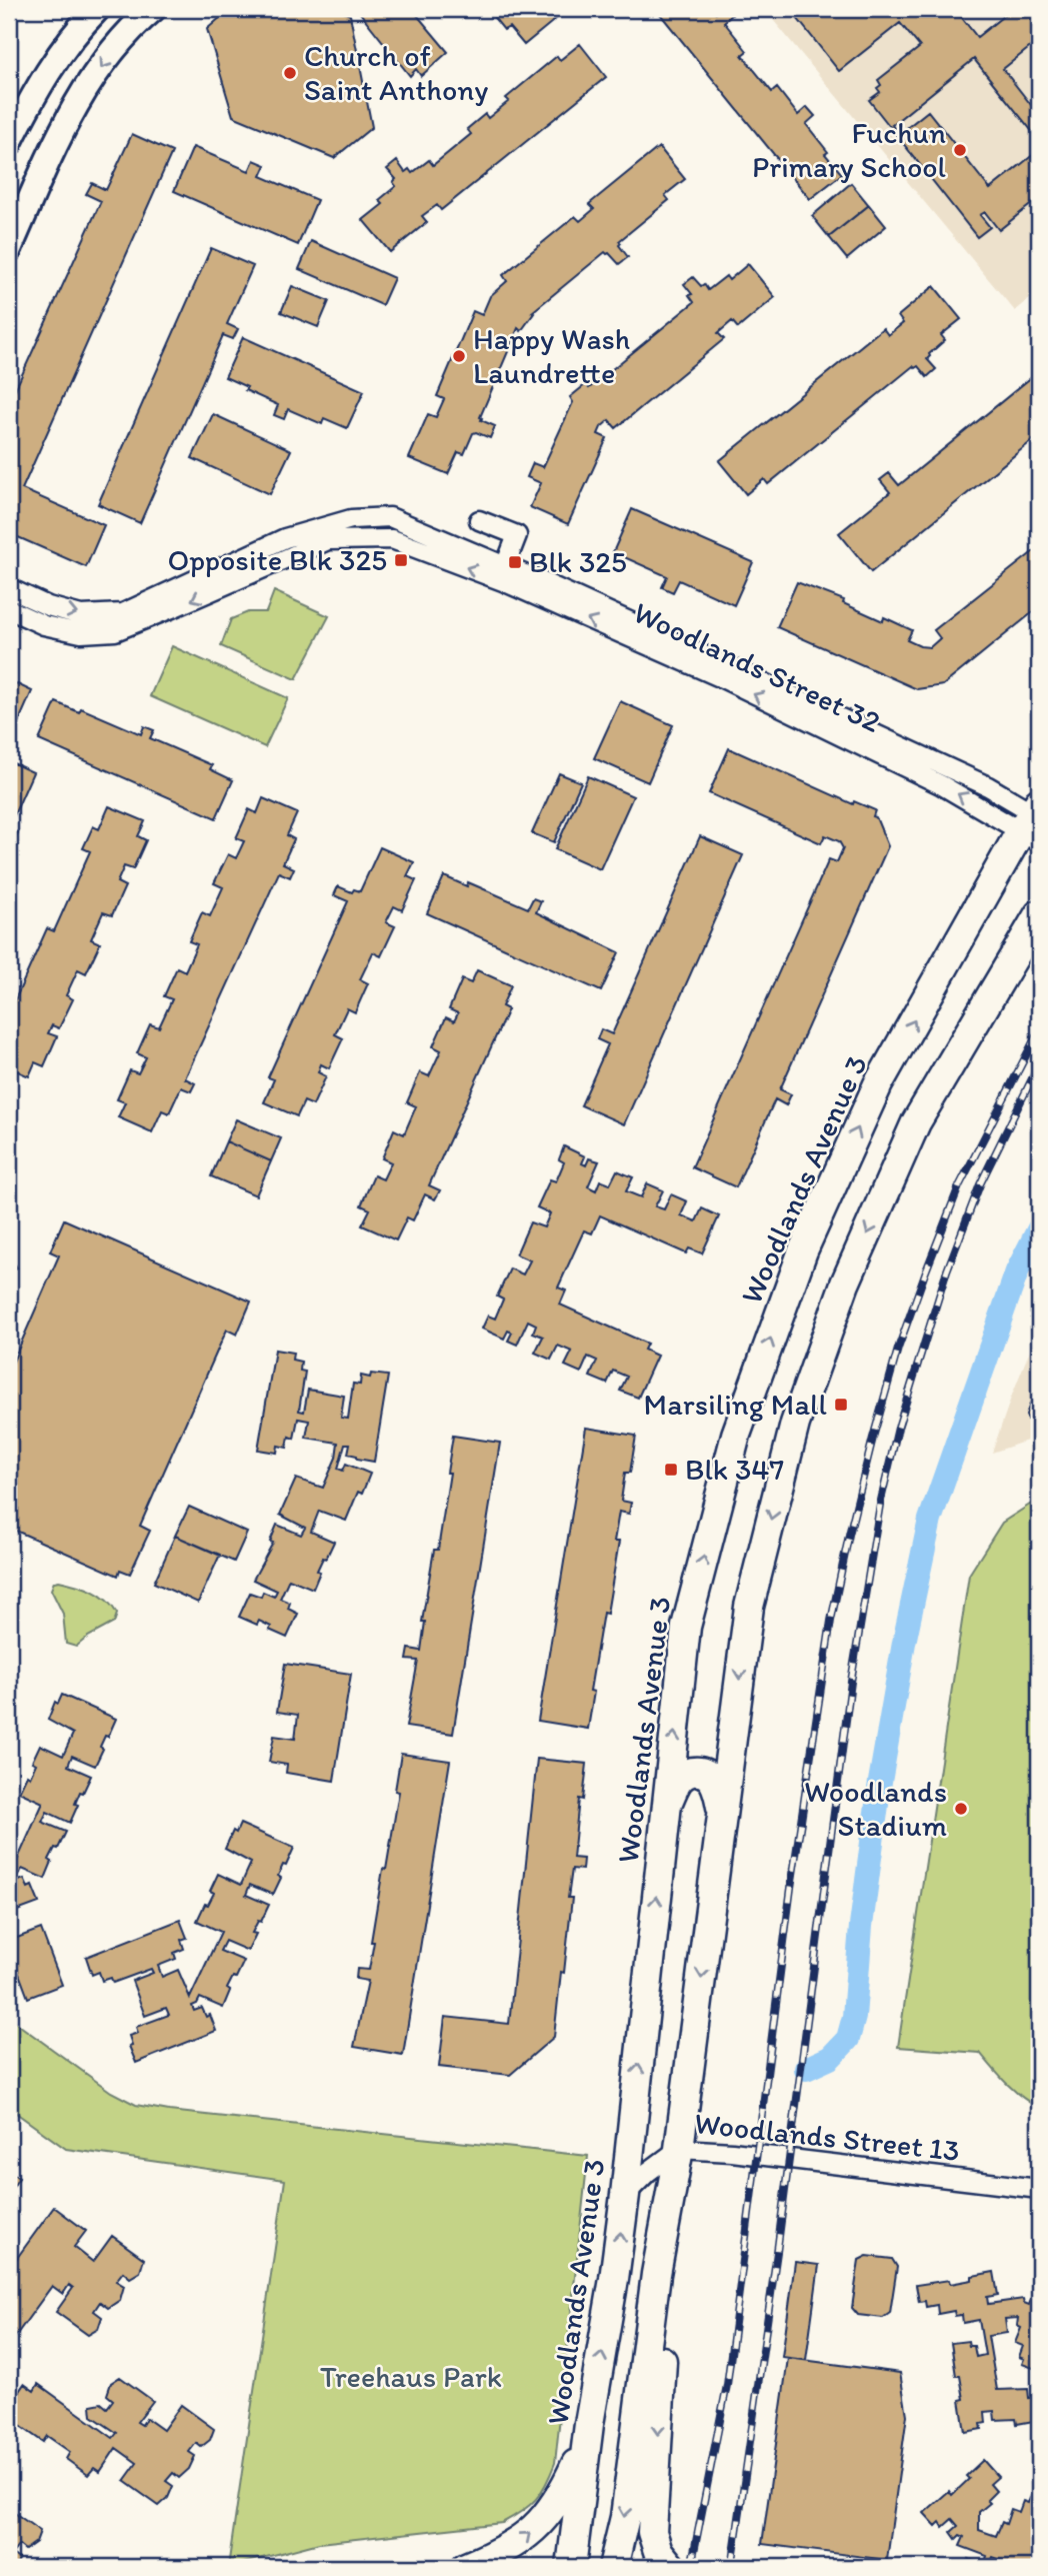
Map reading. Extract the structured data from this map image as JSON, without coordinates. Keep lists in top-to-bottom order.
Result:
{
  "streets": {
    "main road": ["Woodlands Avenue 3"],
    "street": ["Woodlands Street 32", "Woodlands Street 13"]
  },
  "crossings": [
    ["Woodlands Street 32", "Woodlands Avenue 3"],
    ["Woodlands Avenue 3", "Woodlands Street 13"]
  ],
  "parks": ["Treehaus Park"],
  "places": {
    "other": [
      "Church of Saint Anthony",
      "Fuchun Primary School",
      "Happy Wash Laundrette",
      "Woodlands Stadium"
    ],
    "transit": [
      "Opposite Blk 325",
      "Blk 325",
      "Marsiling Mall",
      "Blk 347"
    ]
  }
}
